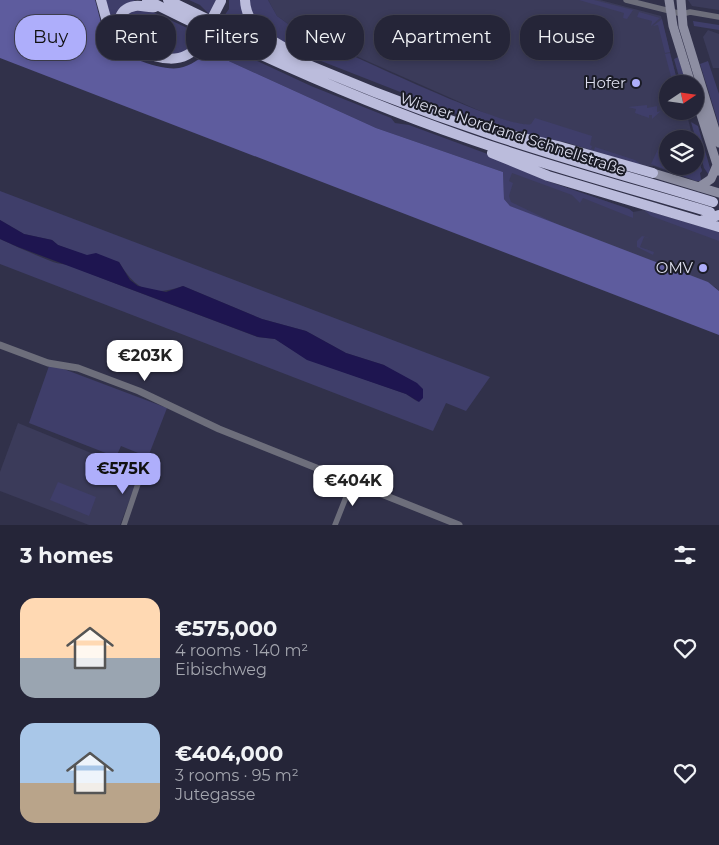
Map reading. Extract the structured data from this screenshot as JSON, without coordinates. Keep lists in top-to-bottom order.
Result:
{
  "streets": {
    "highway": ["Wiener Nordrand Schnellstraße"]
  },
  "places": ["Hofer", "OMV"],
  "north": "right",
  "page": {
    "chip": [
      "Buy",
      "Rent",
      "Filters",
      "New",
      "Apartment",
      "House"
    ],
    "price": ["€203K", "€575K", "€404K"],
    "heading": "3 homes",
    "list": [
      {
        "name": "€575,000",
        "note": "4 rooms · 140 m² · Eibischweg"
      },
      {
        "name": "€404,000",
        "note": "3 rooms · 95 m² · Jutegasse"
      }
    ]
  }
}
